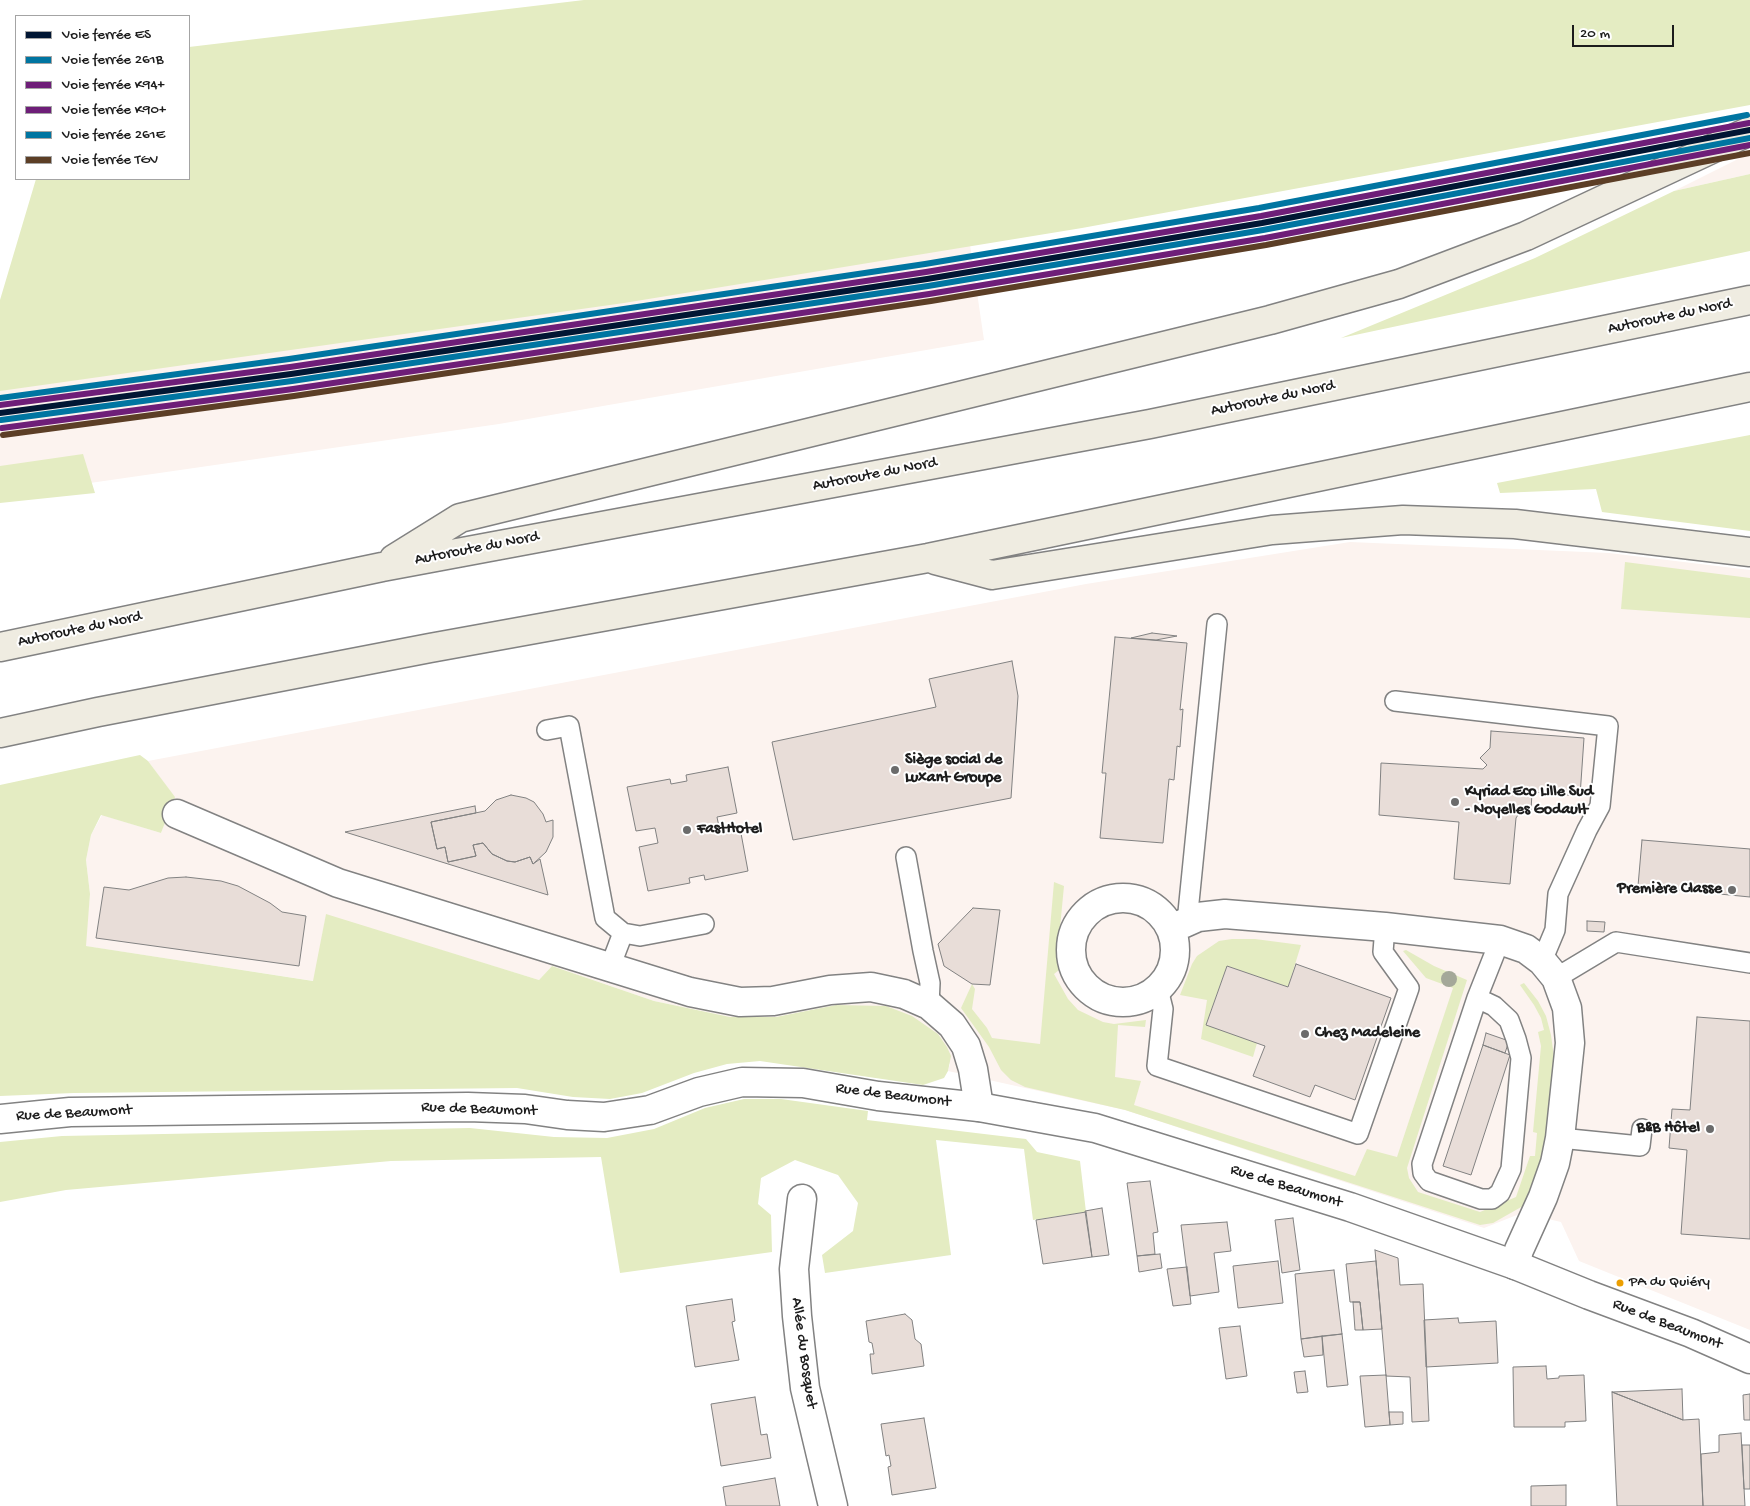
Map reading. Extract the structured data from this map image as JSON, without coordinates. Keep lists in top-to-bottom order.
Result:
{
  "streets": {
    "highway": ["Autoroute du Nord"],
    "street": ["Rue de Beaumont", "Allée du Bosquet"]
  },
  "places": [
    "Siège social de Luxant Groupe",
    "Kyriad Eco Lille Sud - Noyelles Godault",
    "FastHotel",
    "Première Classe",
    "Chez Madeleine",
    "B&B Hôtel",
    "PA du Quiéry"
  ],
  "lines": [
    "rail line 261E",
    "rail line K94+",
    "rail line ES",
    "rail line 261B",
    "rail line K90+",
    "rail line TGV"
  ],
  "legend": [
    "Voie ferrée ES",
    "Voie ferrée 261B",
    "Voie ferrée K94+",
    "Voie ferrée K90+",
    "Voie ferrée 261E",
    "Voie ferrée TGV"
  ],
  "scale_bar": "20 m"
}
